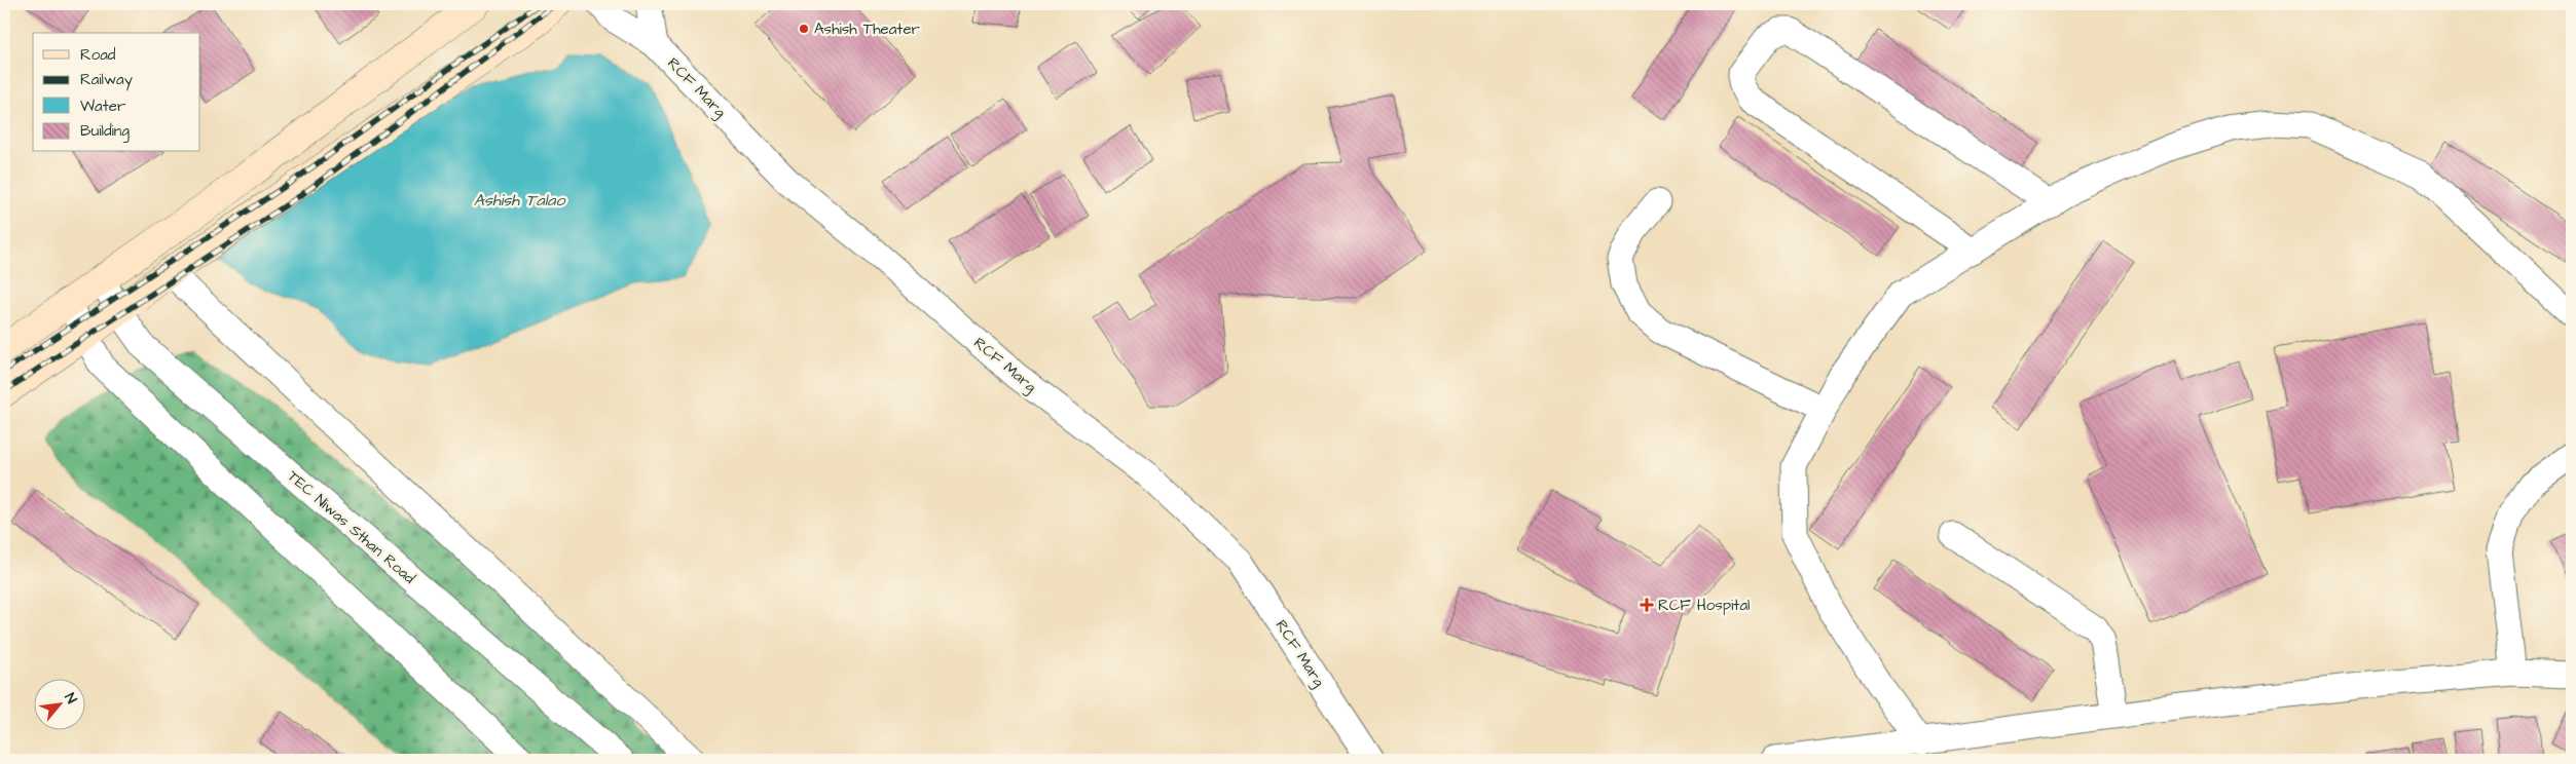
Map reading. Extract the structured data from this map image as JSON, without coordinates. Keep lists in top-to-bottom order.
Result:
{
  "streets": {
    "street": ["RCF Marg", "TEC Niwas Sthan Road"]
  },
  "water": ["Ashish Talao"],
  "places": {
    "other": ["Ashish Theater"],
    "health": ["RCF Hospital"]
  },
  "legend": [
    "Road",
    "Railway",
    "Water",
    "Building"
  ],
  "north": "top right"
}
